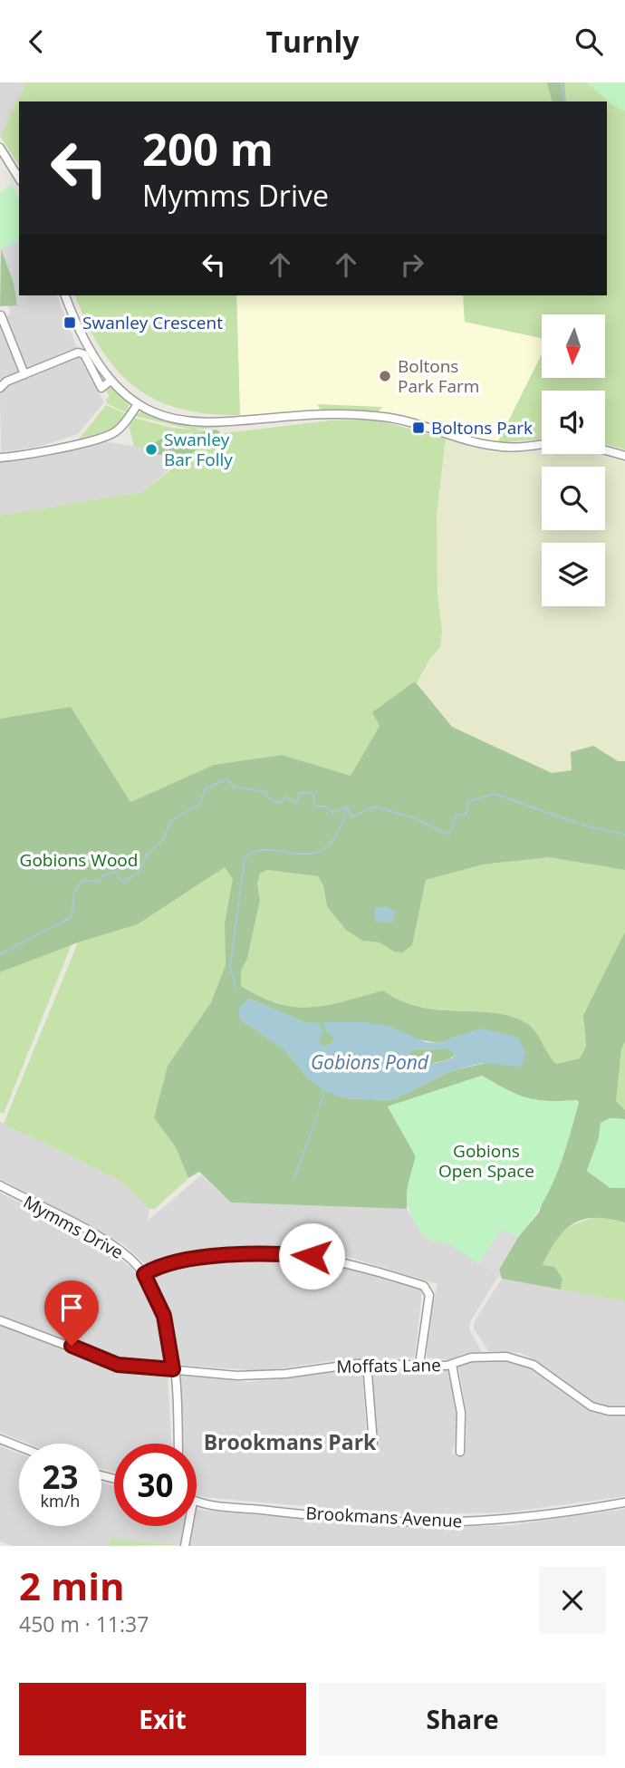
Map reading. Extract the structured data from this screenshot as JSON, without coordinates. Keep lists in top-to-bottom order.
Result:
{
  "streets": {
    "street": ["Mymms Drive", "Moffats Lane", "Brookmans Avenue"]
  },
  "crossings": [
    ["Mymms Drive", "Moffats Lane"]
  ],
  "districts": ["Brookmans Park"],
  "water": ["Gobions Pond"],
  "parks": ["Gobions Wood", "Gobions Open Space"],
  "places": {
    "transit": ["Swanley Crescent", "Boltons Park"],
    "other": ["Boltons Park Farm", "Swanley Bar Folly"]
  },
  "north": "bottom",
  "page": {
    "header": "Turnly",
    "turn": ["200 m", "Mymms Drive"],
    "speed": "23 km/h",
    "limit": "30",
    "heading": ["2 min", "450 m · 11:37"],
    "buttons": ["Exit", "Share"]
  }
}
